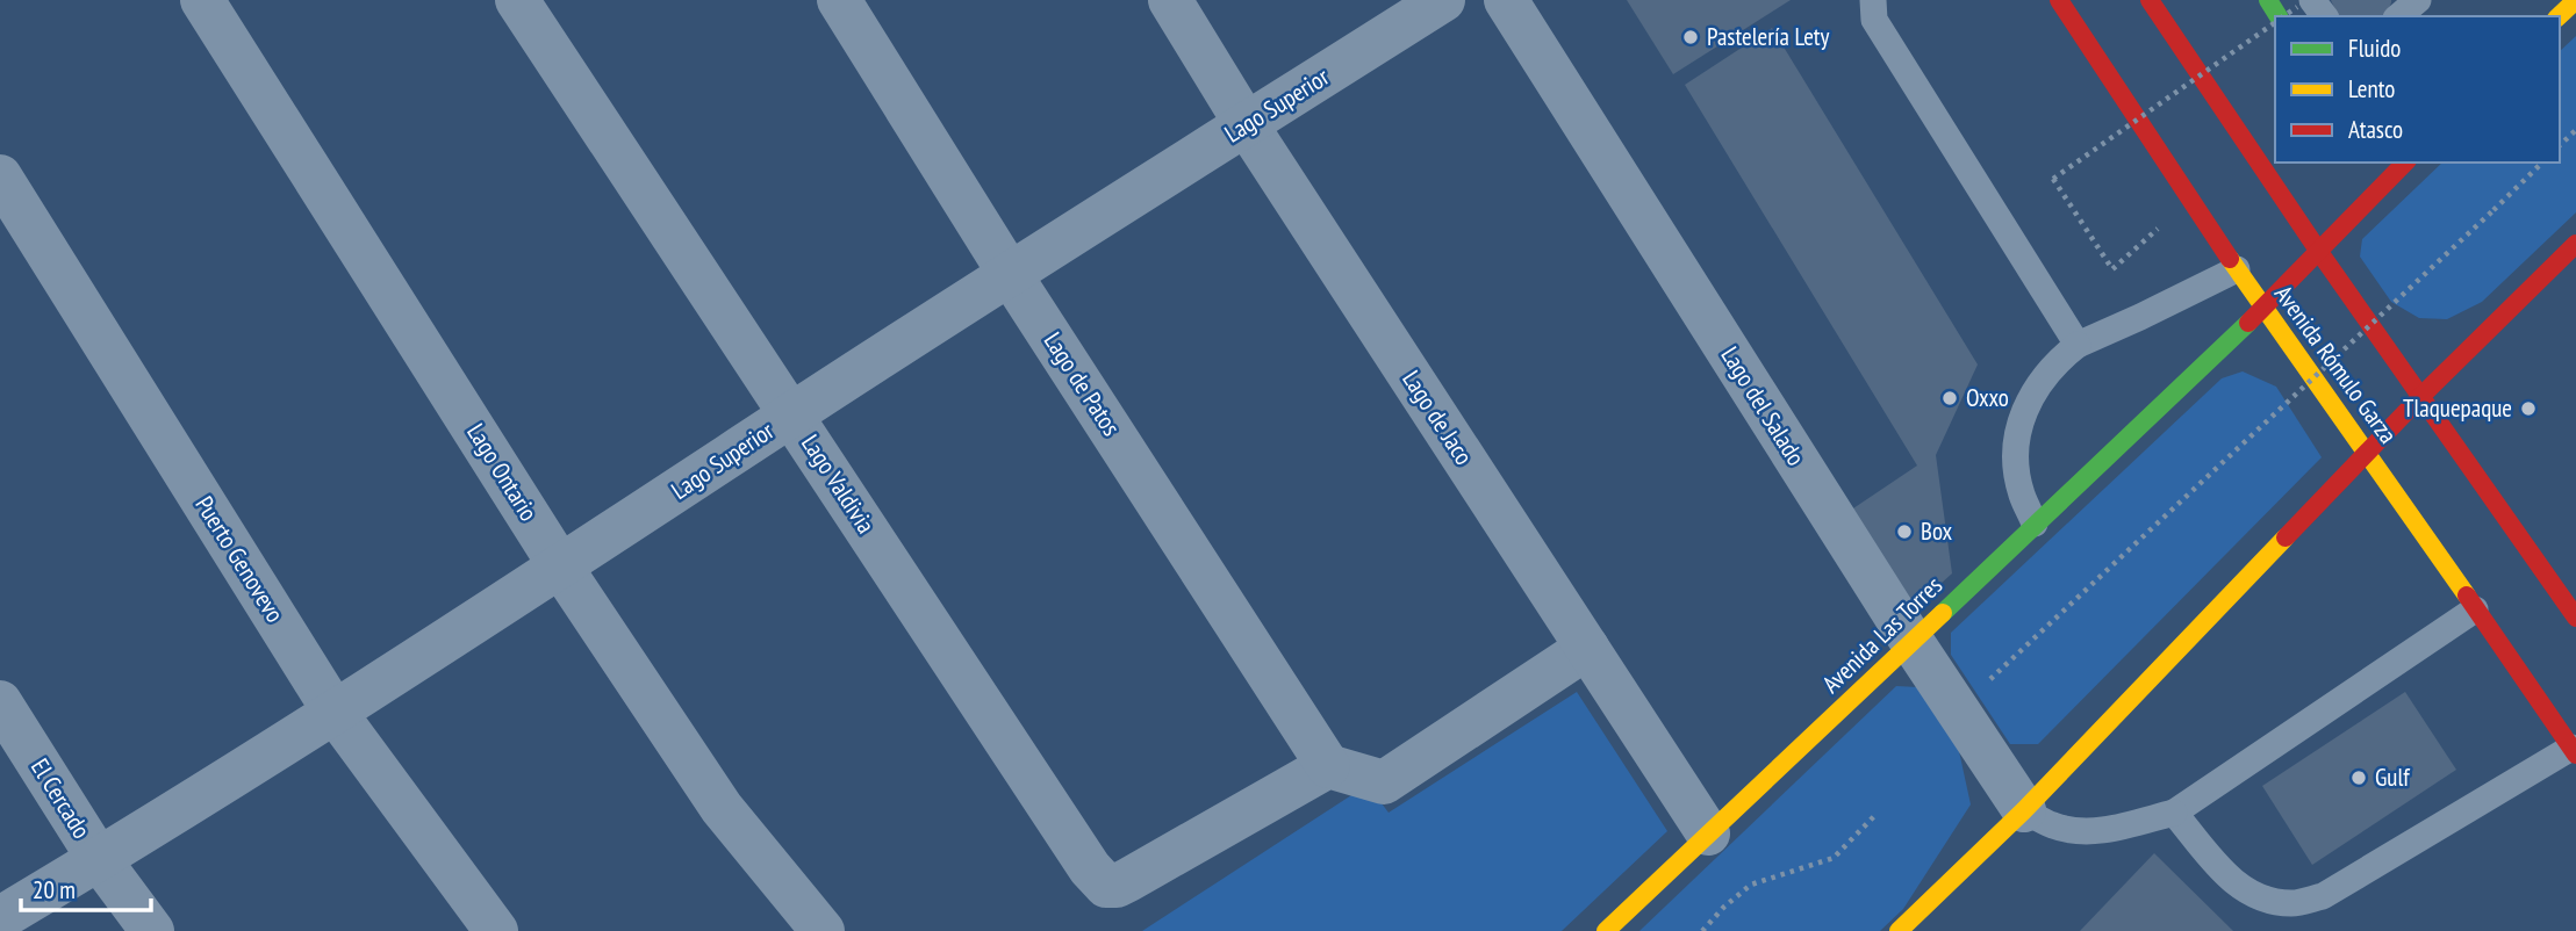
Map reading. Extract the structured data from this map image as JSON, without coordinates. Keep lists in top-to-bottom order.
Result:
{
  "streets": {
    "street": [
      "Lago Superior",
      "Avenida Rómulo Garza",
      "Lago de Patos",
      "Lago del Salado",
      "Lago de Jaco",
      "Lago Ontario",
      "Lago Valdivia",
      "Puerto Genovevo",
      "Avenida Las Torres",
      "El Cercado"
    ]
  },
  "crossings": [
    ["Lago Superior", "Lago de Patos"],
    ["Lago Superior", "Lago de Jaco"],
    ["Lago Superior", "Lago Ontario"],
    ["Lago Superior", "Lago Valdivia"],
    ["Lago Superior", "Puerto Genovevo"],
    ["Lago Superior", "El Cercado"],
    ["Avenida Rómulo Garza", "Avenida Las Torres"],
    ["Lago de Patos", "Lago Valdivia"],
    ["Lago del Salado", "Avenida Las Torres"],
    ["Lago de Jaco", "Avenida Las Torres"]
  ],
  "places": [
    "Pastelería Lety",
    "Oxxo",
    "Tlaquepaque",
    "Box",
    "Gulf"
  ],
  "legend": ["Fluido", "Lento", "Atasco"],
  "scale_bar": "20 m"
}
